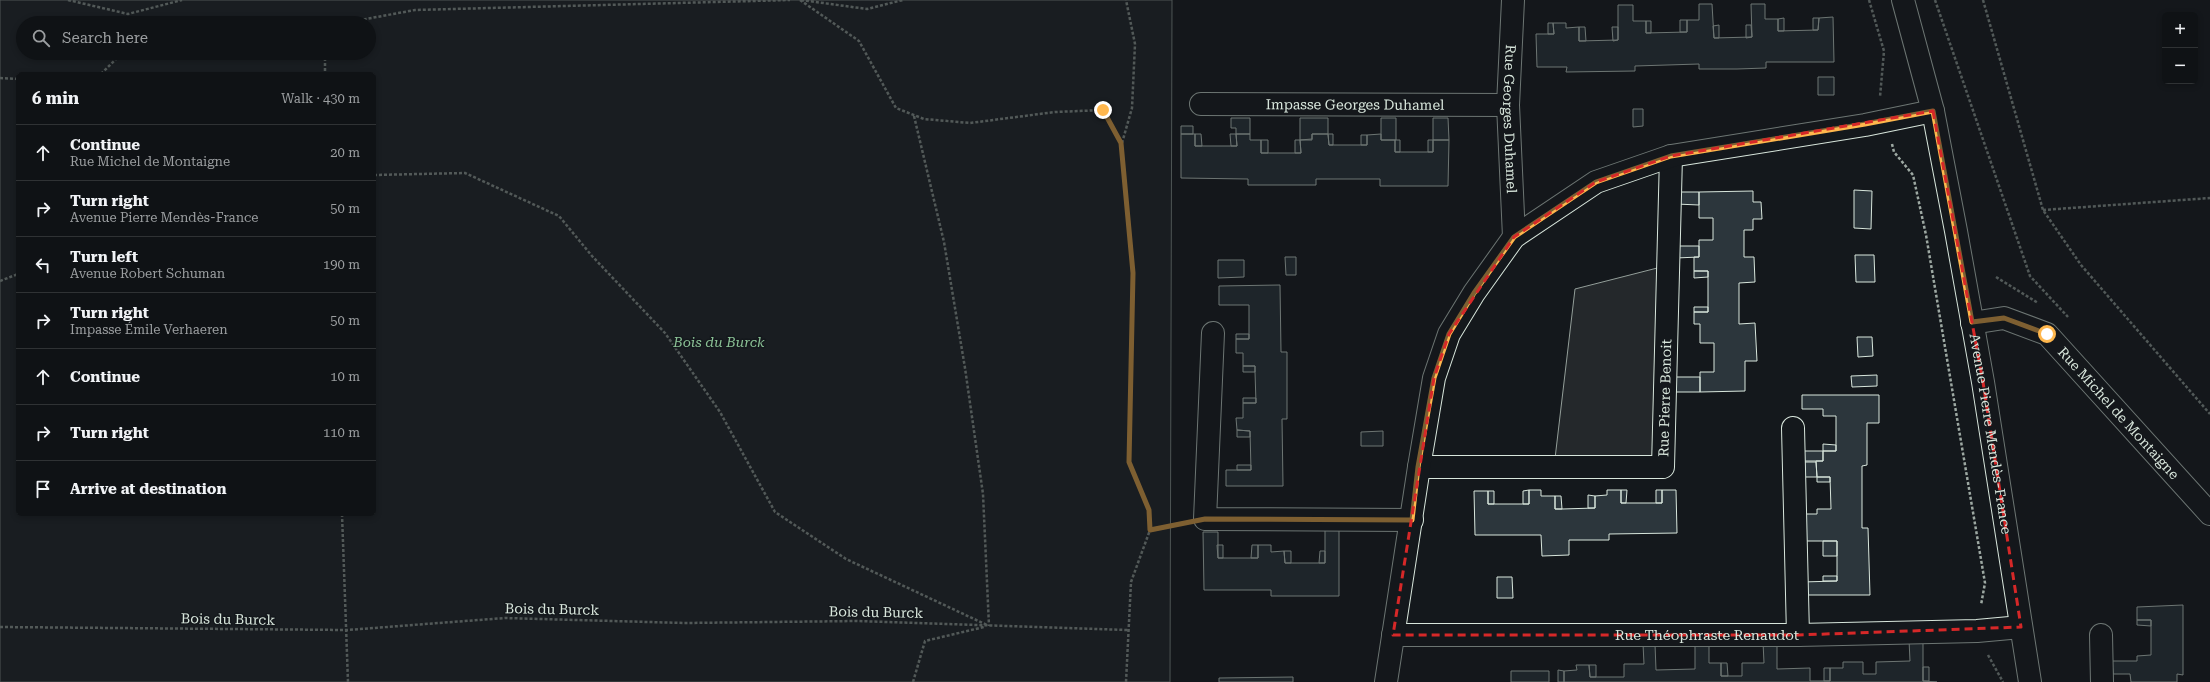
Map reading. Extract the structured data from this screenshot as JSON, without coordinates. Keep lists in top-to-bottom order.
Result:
{
  "streets": {
    "street": [
      "Impasse Georges Duhamel",
      "Rue Georges Duhamel",
      "Rue Pierre Benoit",
      "Rue Michel de Montaigne",
      "Avenue Pierre Mendès-France",
      "Rue Théophraste Renaudot"
    ],
    "path": ["Bois du Burck"]
  },
  "crossings": [
    ["Impasse Georges Duhamel", "Rue Georges Duhamel"],
    ["Rue Michel de Montaigne", "Avenue Pierre Mendès-France"],
    ["Avenue Pierre Mendès-France", "Rue Théophraste Renaudot"]
  ],
  "parks": ["Bois du Burck"],
  "page": {
    "map_buttons": ["+", "−"],
    "search": "Search here",
    "heading": ["6 min", "Walk · 430 m"],
    "list": [
      ["Continue", "Rue Michel de Montaigne", "20 m"],
      ["Turn right", "Avenue Pierre Mendès-France", "50 m"],
      ["Turn left", "Avenue Robert Schuman", "190 m"],
      ["Turn right", "Impasse Émile Verhaeren", "50 m"],
      ["Continue", "10 m"],
      ["Turn right", "110 m"],
      "Arrive at destination"
    ]
  }
}
